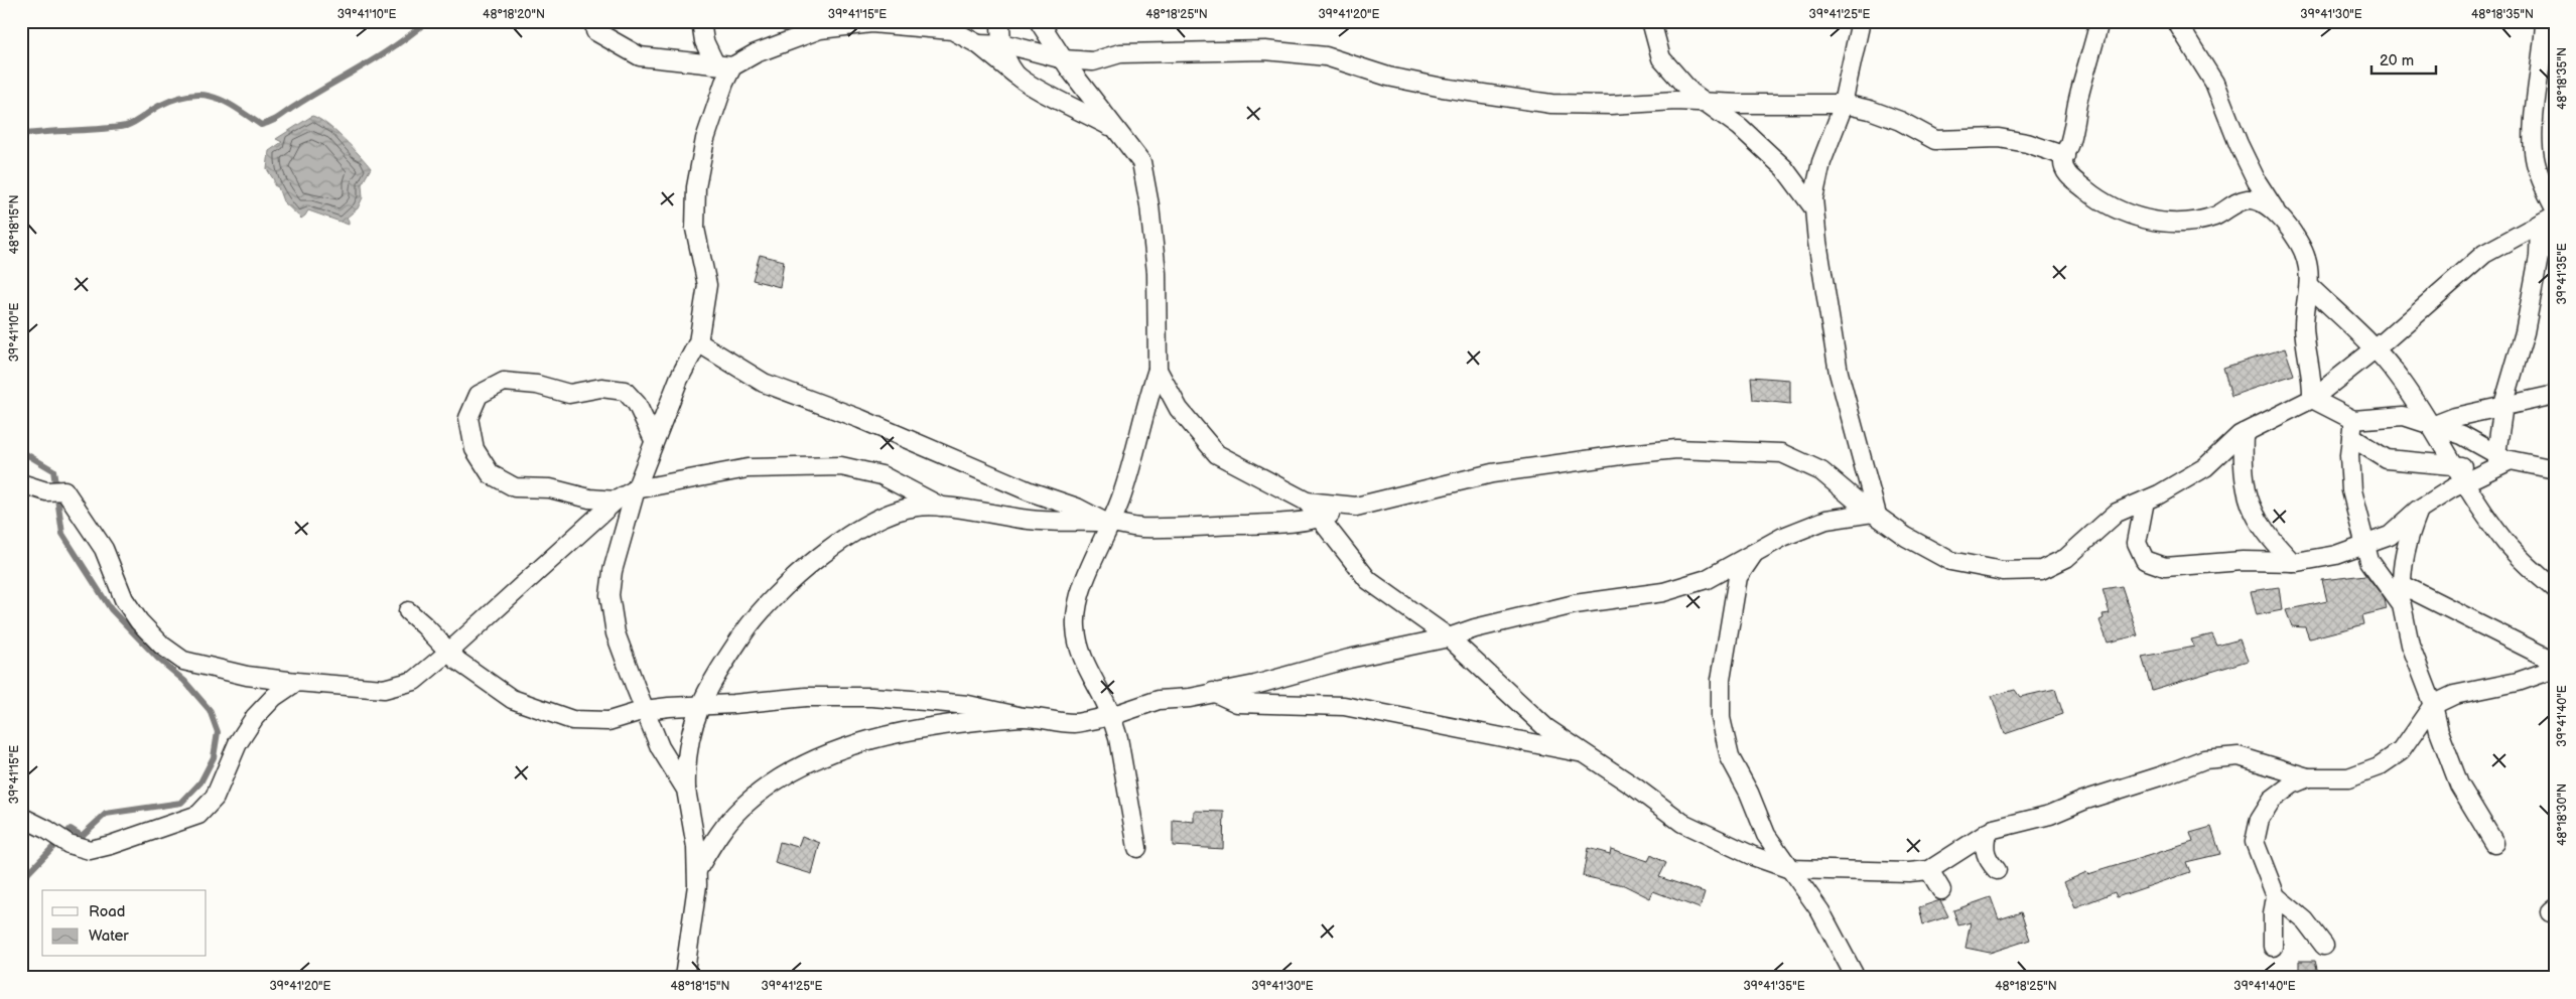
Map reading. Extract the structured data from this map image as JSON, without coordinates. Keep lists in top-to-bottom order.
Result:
{
  "legend": ["Road", "Water"],
  "scale_bar": "20 m",
  "coordinates": [
    "39°41'10\"E",
    "48°18'20\"N",
    "39°41'15\"E",
    "48°18'25\"N",
    "39°41'20\"E",
    "39°41'25\"E",
    "39°41'30\"E",
    "48°18'35\"N",
    "48°18'15\"N",
    "39°41'35\"E",
    "39°41'40\"E",
    "48°18'30\"N"
  ]
}
